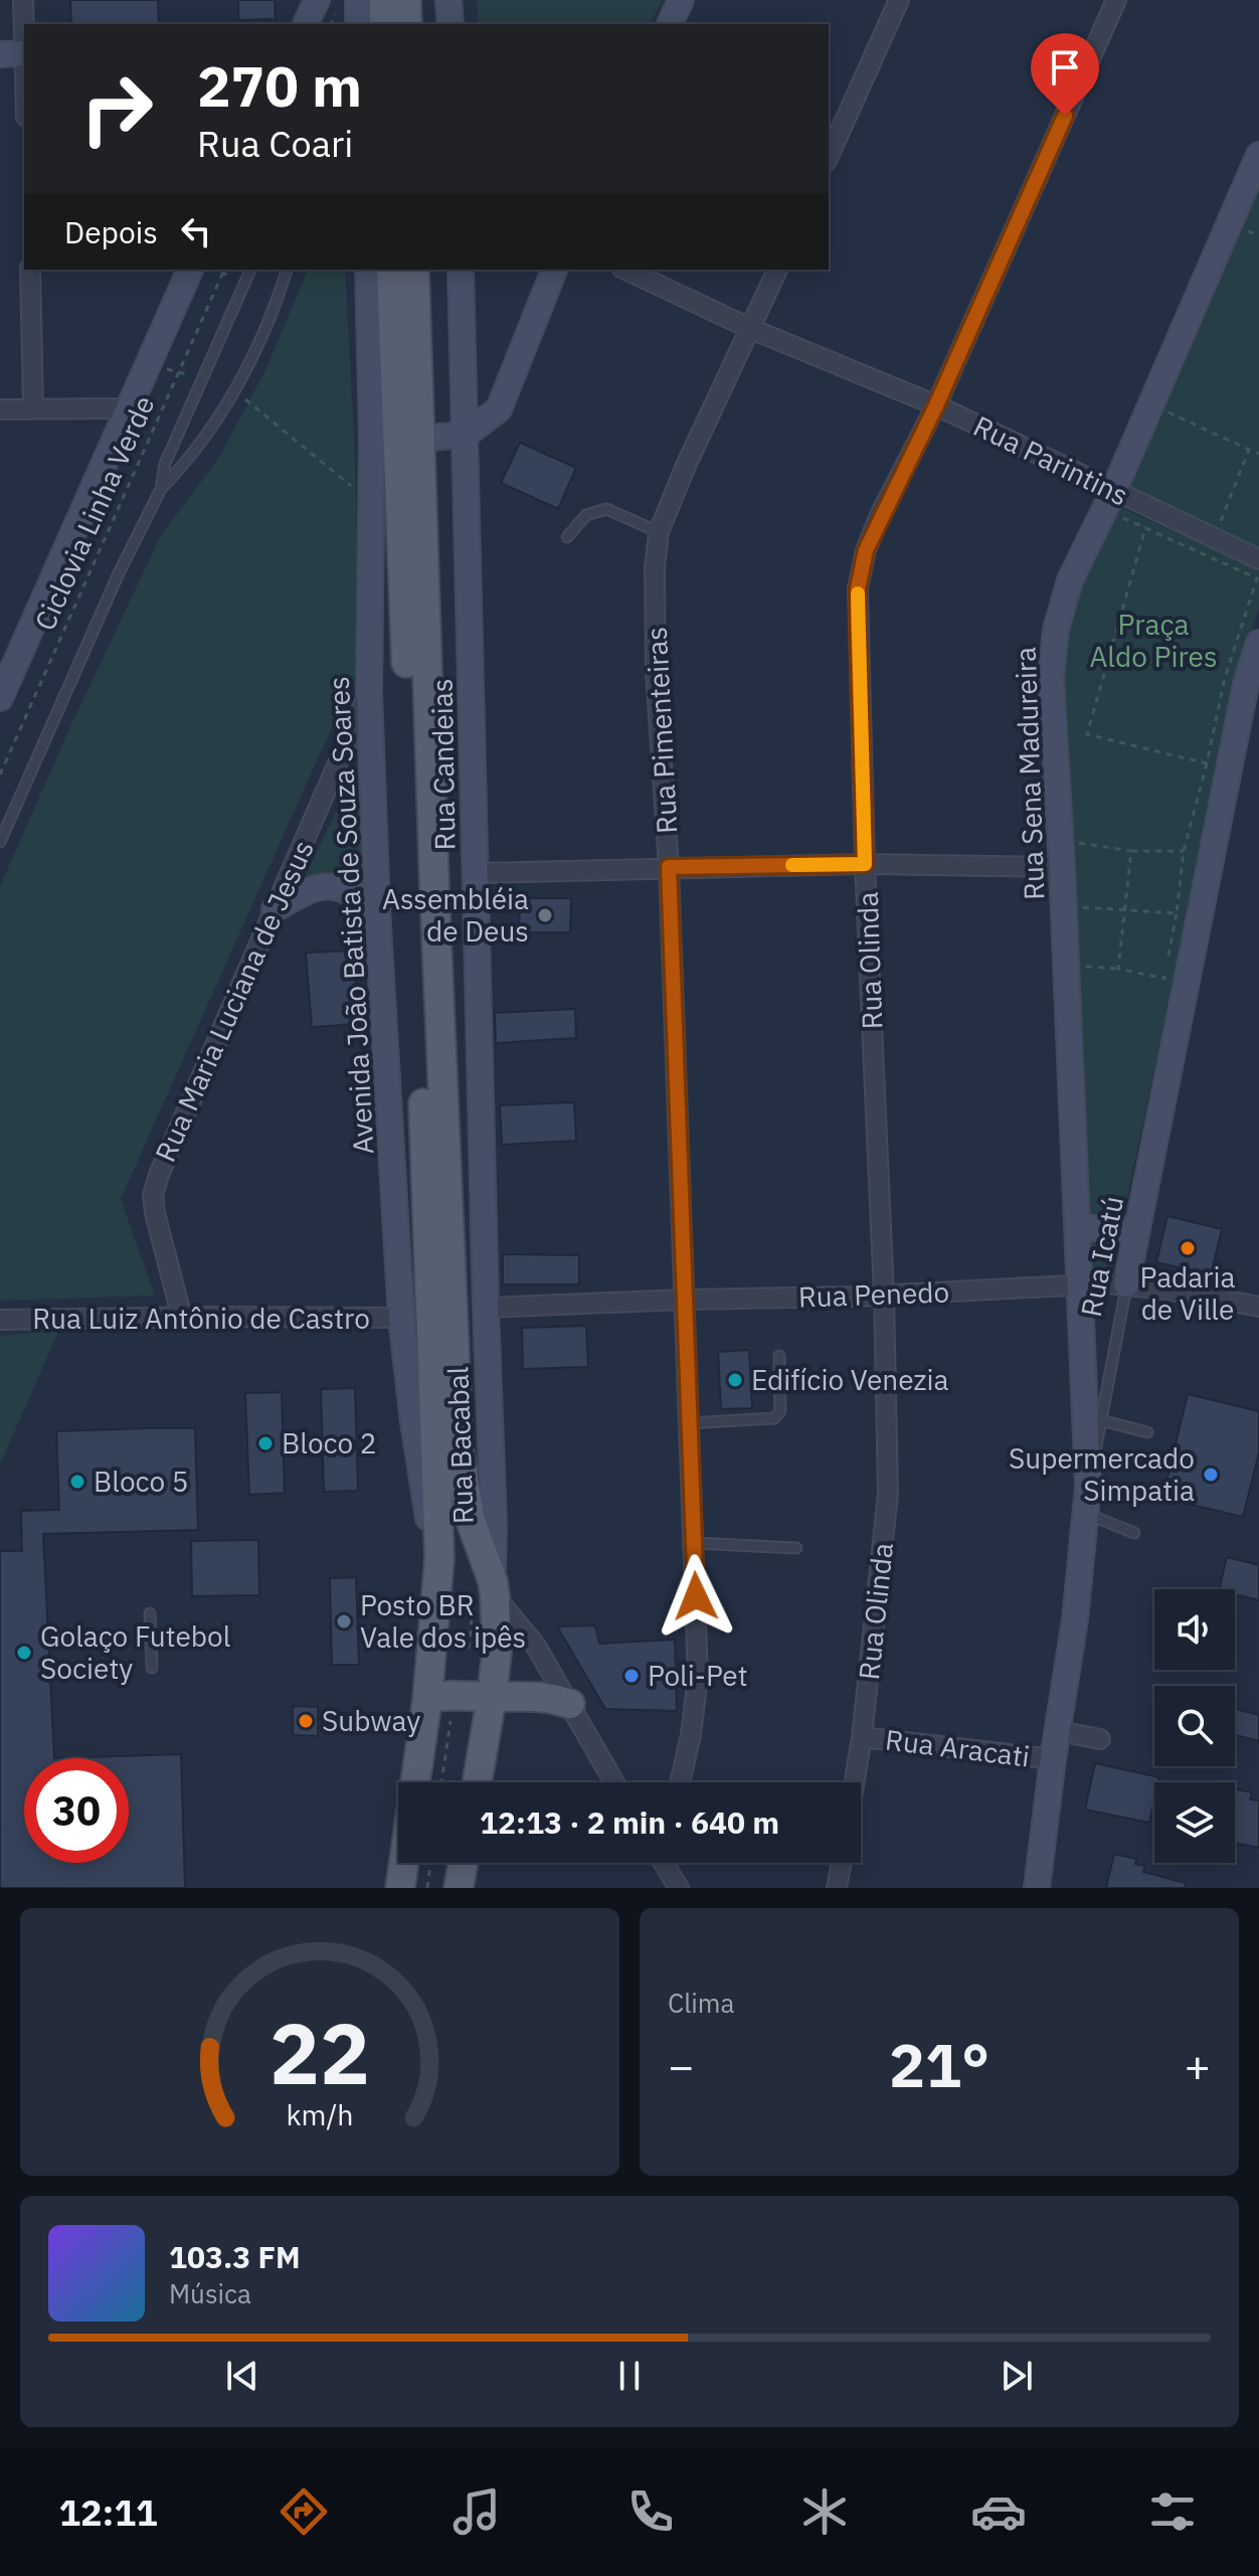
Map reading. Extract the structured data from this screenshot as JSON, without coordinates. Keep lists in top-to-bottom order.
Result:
{
  "streets": {
    "street": [
      "Rua Parintins",
      "Rua Pimenteiras",
      "Rua Candeias",
      "Rua Sena Madureira",
      "Avenida João Batista de Souza Soares",
      "Rua Olinda",
      "Rua Maria Luciana de Jesus",
      "Rua Icatú",
      "Rua Penedo",
      "Rua Luiz Antônio de Castro",
      "Rua Bacabal",
      "Rua Aracati"
    ],
    "path": ["Ciclovia Linha Verde"]
  },
  "crossings": [
    ["Rua Parintins", "Rua Pimenteiras"],
    ["Rua Parintins", "Rua Sena Madureira"],
    ["Rua Parintins", "Rua Olinda"],
    ["Rua Pimenteiras", "Rua Penedo"],
    ["Rua Candeias", "Rua Penedo"],
    ["Rua Candeias", "Rua Bacabal"],
    ["Rua Sena Madureira", "Rua Icatú"],
    ["Rua Sena Madureira", "Rua Penedo"],
    ["Avenida João Batista de Souza Soares", "Rua Maria Luciana de Jesus"],
    ["Avenida João Batista de Souza Soares", "Rua Luiz Antônio de Castro"],
    ["Rua Olinda", "Rua Penedo"],
    ["Rua Olinda", "Rua Aracati"],
    ["Rua Maria Luciana de Jesus", "Rua Luiz Antônio de Castro"],
    ["Rua Icatú", "Rua Penedo"],
    ["Rua Icatú", "Rua Aracati"],
    ["Rua Penedo", "Rua Bacabal"]
  ],
  "parks": ["Praça Aldo Pires"],
  "places": [
    "Assembléia de Deus",
    "Padaria de Ville",
    "Edifício Venezia",
    "Bloco 2",
    "Supermercado Simpatia",
    "Bloco 5",
    "Posto BR Vale dos ipês",
    "Golaço Futebol Society",
    "Poli-Pet",
    "Subway"
  ],
  "page": {
    "turn": ["270 m", "Rua Coari"],
    "then": "Depois",
    "limit": "30",
    "trip": "12:13 · 2 min · 640 m",
    "tile": "Clima",
    "heat": ["−", "21°", "+"],
    "song": ["103.3 FM", "Música"],
    "tabs": "12:11",
    "gauge": ["22", "km/h"]
  }
}
